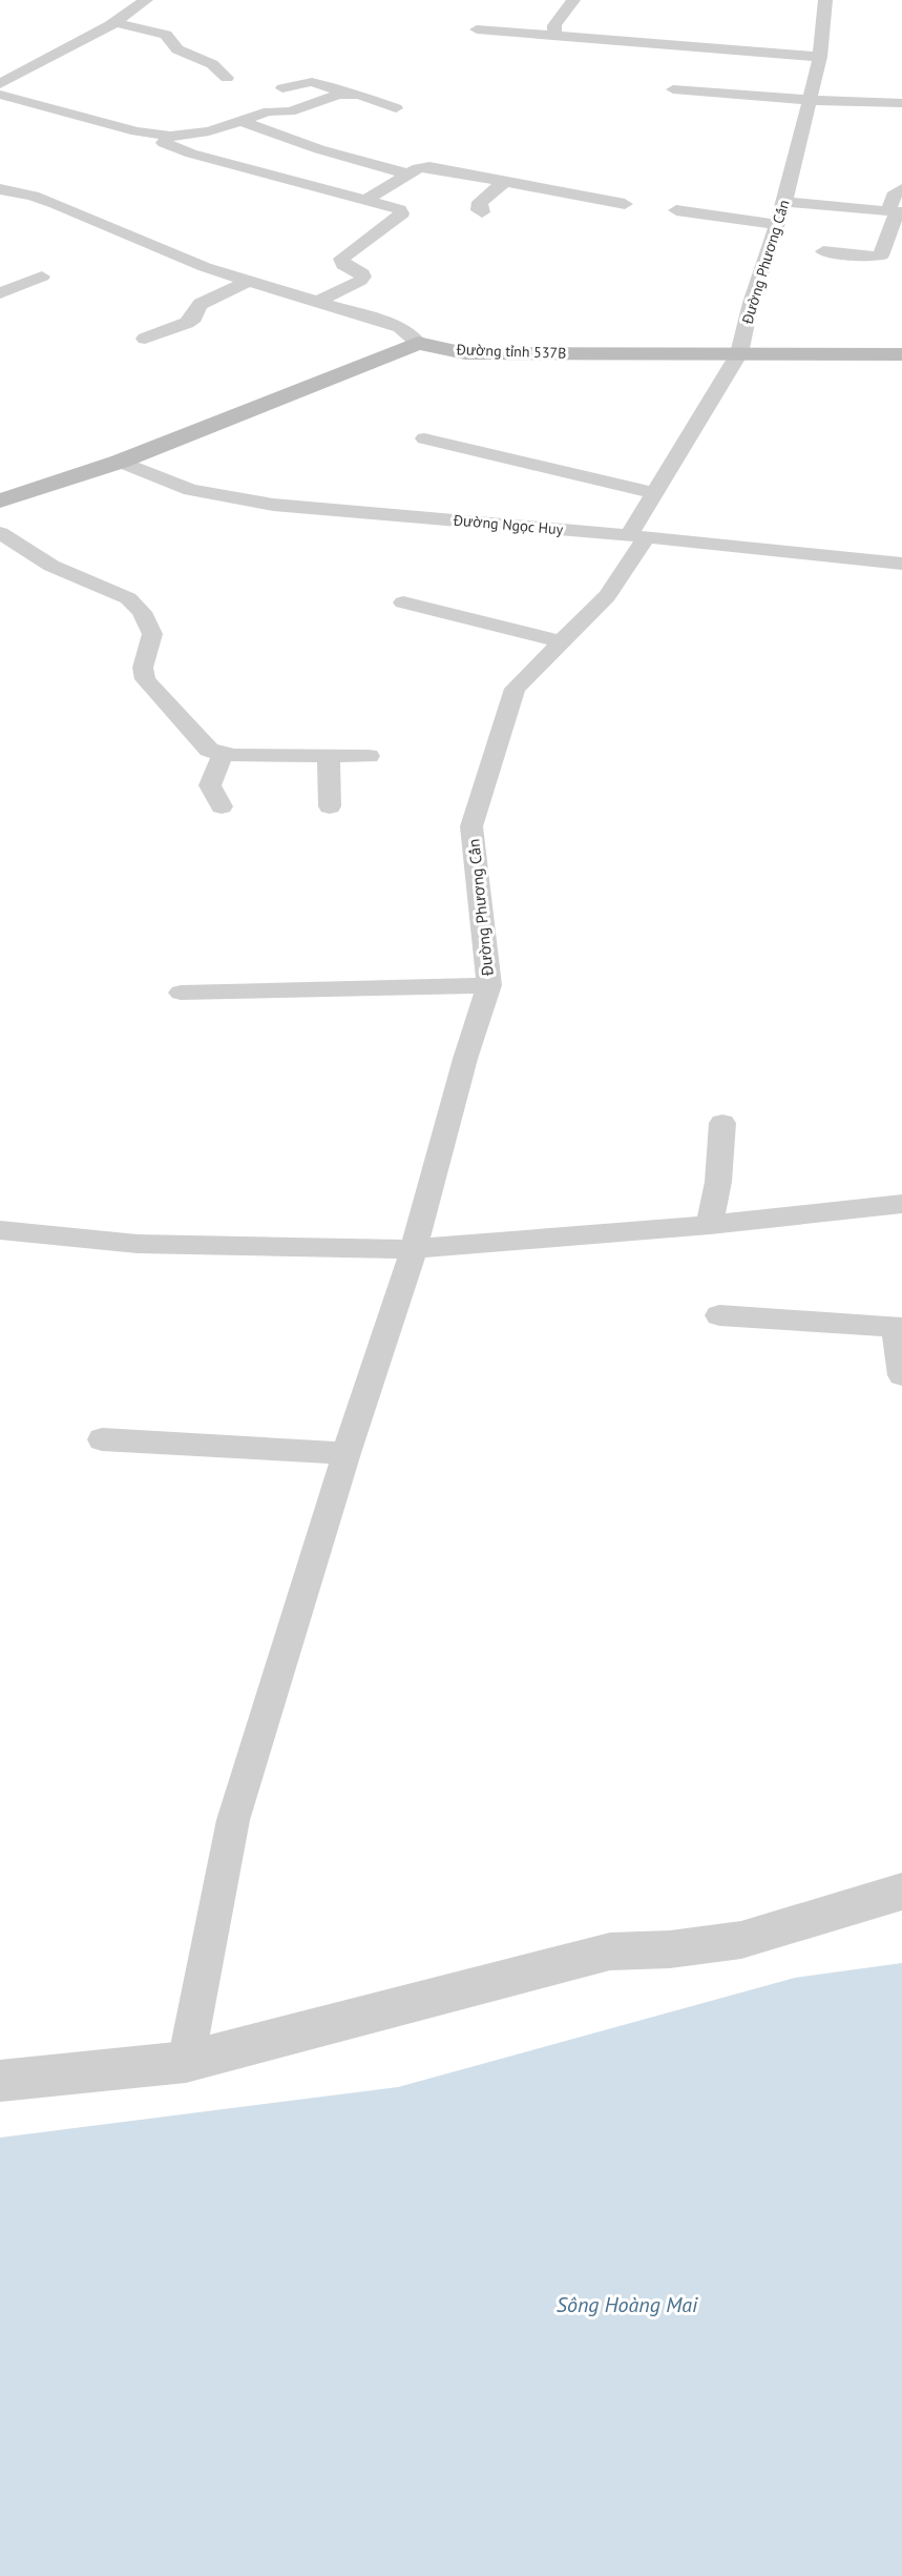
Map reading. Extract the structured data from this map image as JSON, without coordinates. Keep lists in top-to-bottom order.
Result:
{
  "streets": {
    "main road": ["Đường tỉnh 537B"],
    "street": ["Đường Phương Cấn", "Đường Ngọc Huy"]
  },
  "crossings": [
    ["Đường Phương Cấn", "Đường tỉnh 537B"],
    ["Đường Phương Cấn", "Đường Ngọc Huy"]
  ],
  "water": ["Sông Hoàng Mai"]
}
